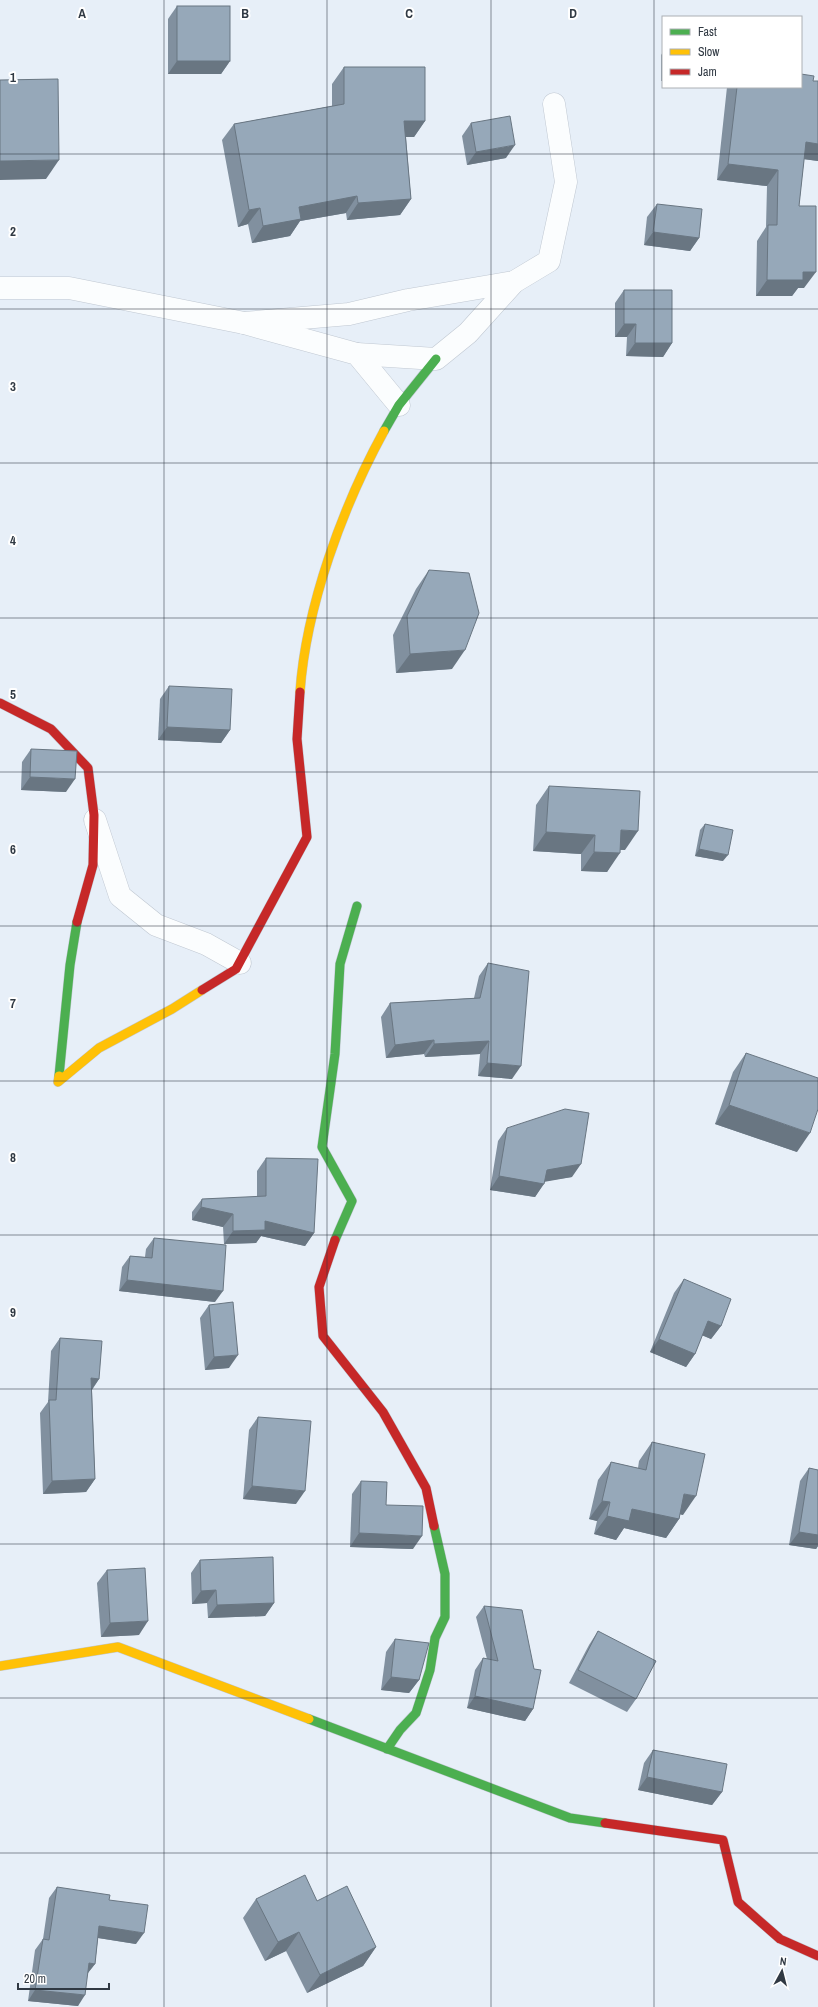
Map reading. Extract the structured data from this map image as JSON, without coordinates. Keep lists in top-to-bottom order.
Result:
{
  "legend": ["Fast", "Slow", "Jam"],
  "scale_bar": "20 m",
  "north": "top",
  "grid": {
    "columns": [
      "A",
      "B",
      "C",
      "D"
    ],
    "rows": [
      "1",
      "2",
      "3",
      "4",
      "5",
      "6",
      "7",
      "8",
      "9"
    ]
  }
}
